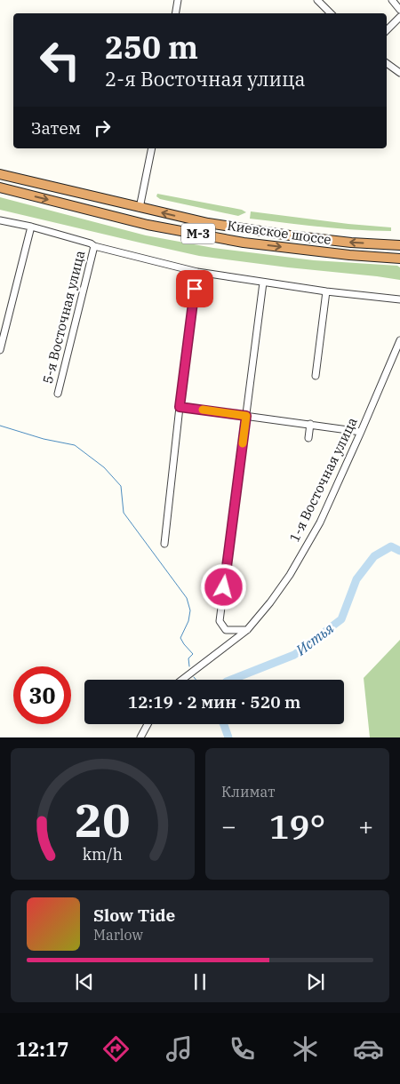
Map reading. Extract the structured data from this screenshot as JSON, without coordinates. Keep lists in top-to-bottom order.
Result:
{
  "streets": {
    "highway": ["Киевское шоссе", "М-3"],
    "street": ["5-я Восточная улица", "1-я Восточная улица"]
  },
  "water": ["Истья"],
  "page": {
    "turn": ["250 m", "2-я Восточная улица"],
    "then": "Затем",
    "limit": "30",
    "trip": "12:19 · 2 мин · 520 m",
    "tile": "Климат",
    "heat": ["−", "19°", "+"],
    "song": ["Slow Tide", "Marlow"],
    "tabs": "12:17",
    "gauge": ["20", "km/h"]
  }
}
